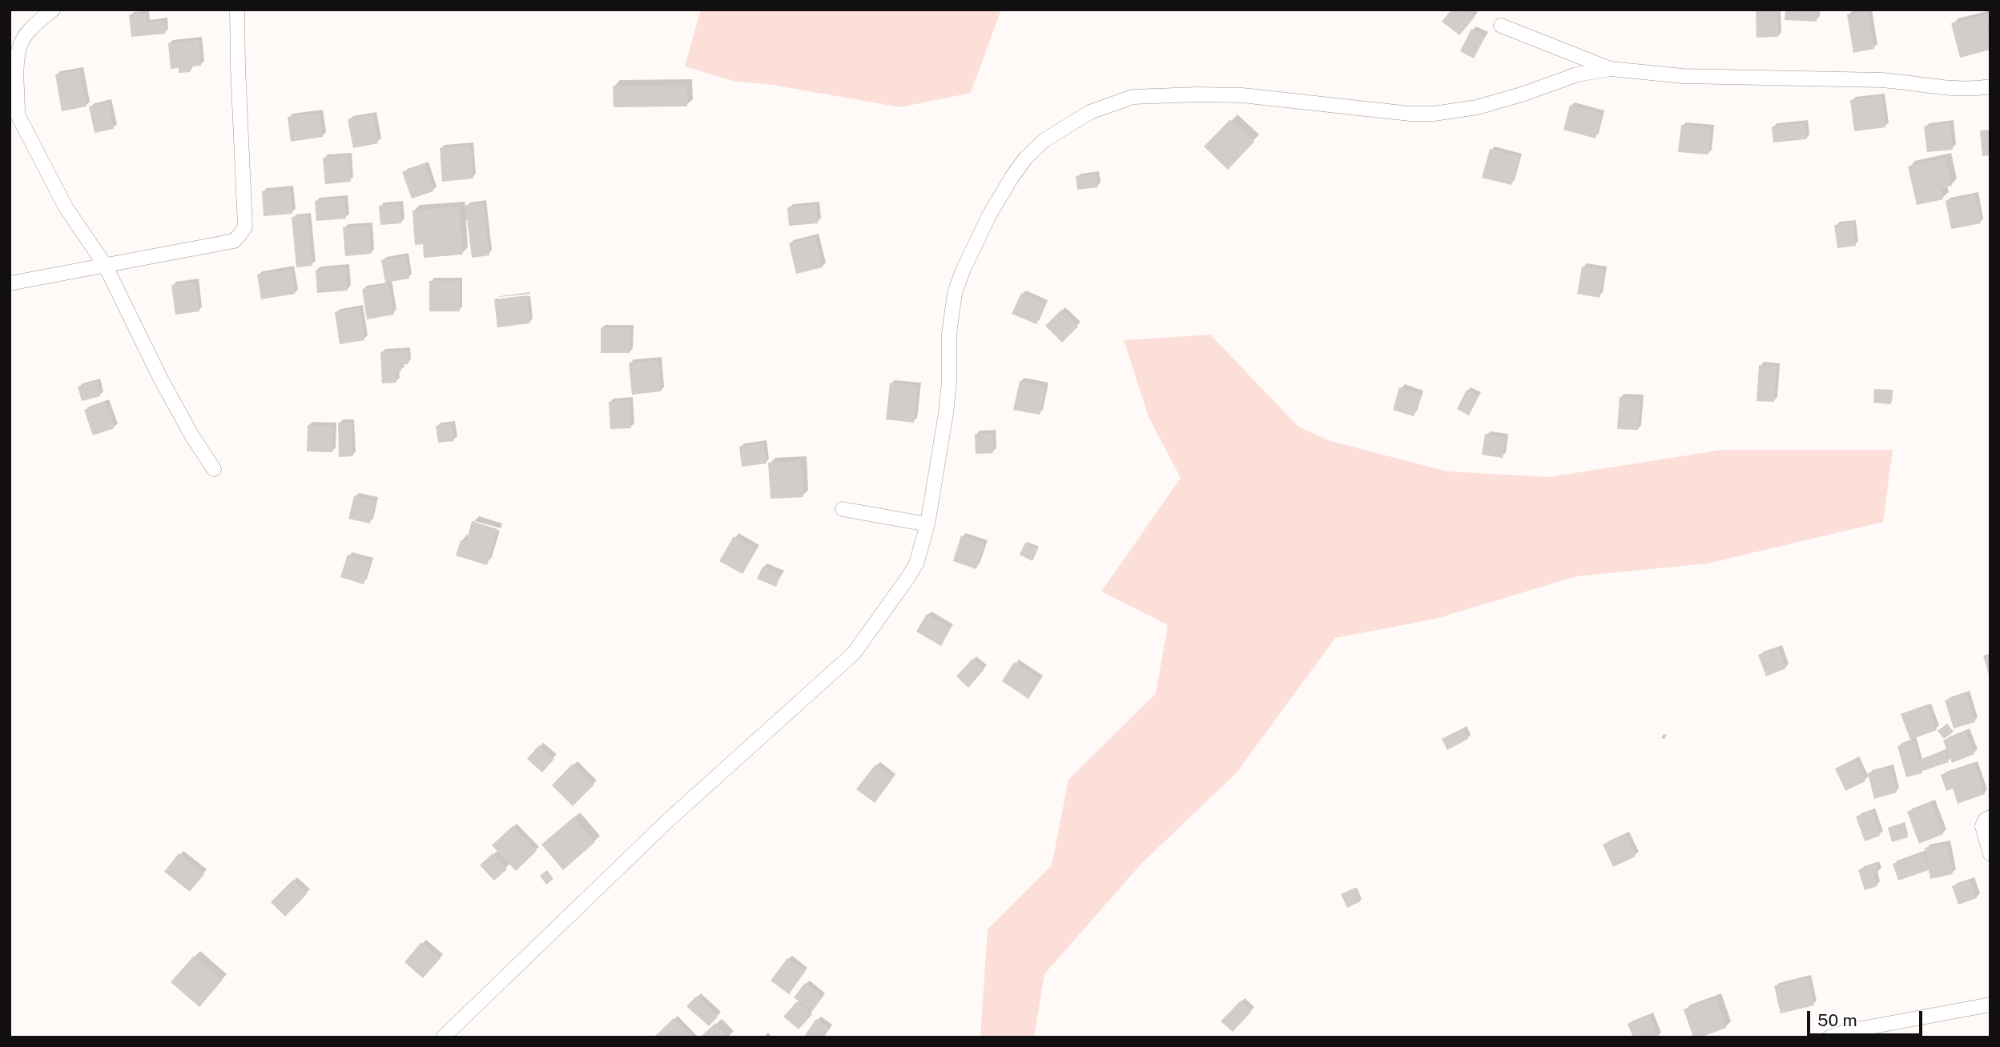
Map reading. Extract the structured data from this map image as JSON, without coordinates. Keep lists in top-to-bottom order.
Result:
{
  "scale_bar": "50 m"
}
